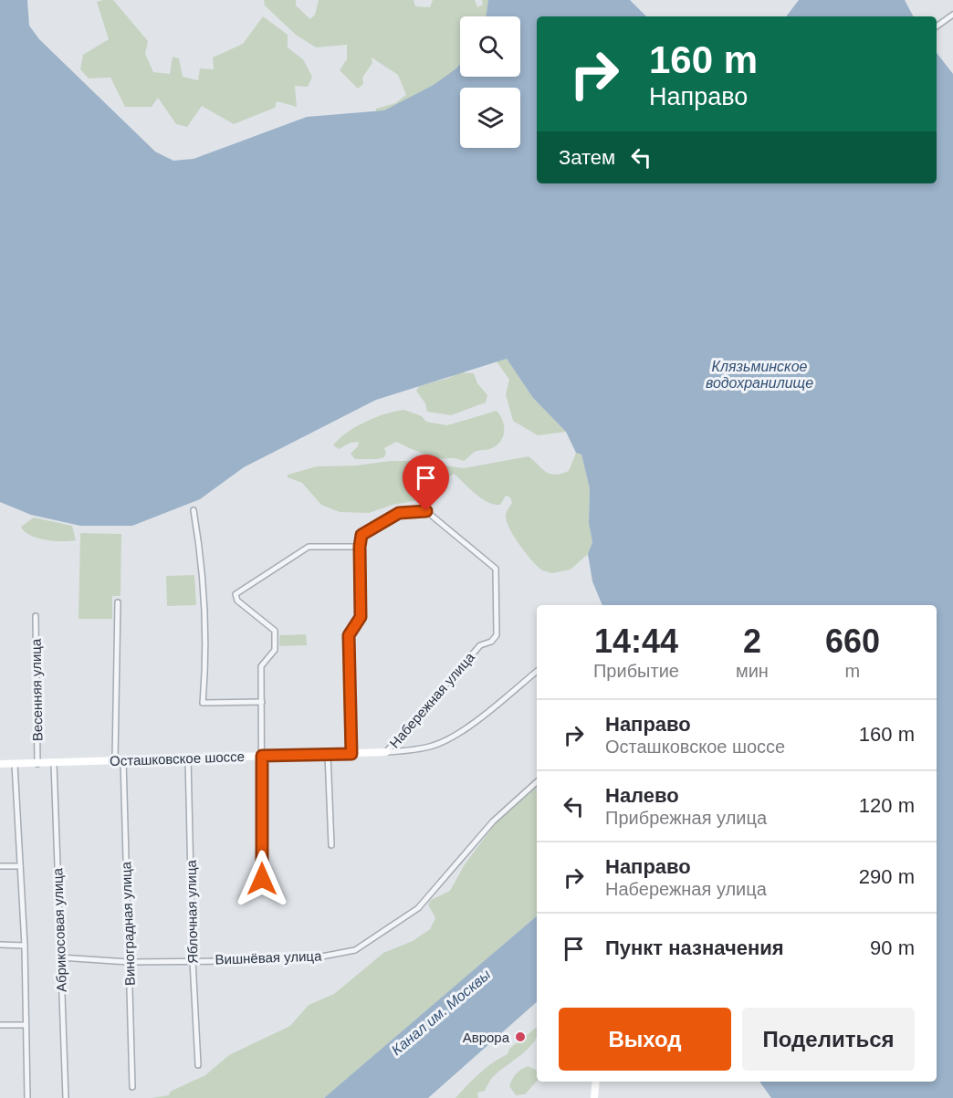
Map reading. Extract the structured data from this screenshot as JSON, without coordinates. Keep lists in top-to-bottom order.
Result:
{
  "streets": {
    "street": [
      "Весенняя улица",
      "Набережная улица",
      "Осташковское шоссе",
      "Яблочная улица",
      "Виноградная улица",
      "Абрикосовая улица",
      "Вишнёвая улица"
    ]
  },
  "crossings": [
    ["Весенняя улица", "Осташковское шоссе"],
    ["Набережная улица", "Осташковское шоссе"],
    ["Осташковское шоссе", "Яблочная улица"],
    ["Осташковское шоссе", "Виноградная улица"],
    ["Осташковское шоссе", "Абрикосовая улица"],
    ["Яблочная улица", "Вишнёвая улица"],
    ["Виноградная улица", "Вишнёвая улица"],
    ["Абрикосовая улица", "Вишнёвая улица"]
  ],
  "water": ["Клязьминское водохранилище", "Канал им. Москвы"],
  "places": ["Аврора"],
  "page": {
    "turn": ["160 m", "Направо"],
    "then": "Затем",
    "eta": [
      "14:44",
      "Прибытие",
      "2",
      "мин",
      "660",
      "m"
    ],
    "list": [
      {
        "name": "Направо",
        "note": "Осташковское шоссе",
        "value": "160 m"
      },
      {
        "name": "Налево",
        "note": "Прибрежная улица",
        "value": "120 m"
      },
      {
        "name": "Направо",
        "note": "Набережная улица",
        "value": "290 m"
      },
      {
        "name": "Пункт назначения",
        "value": "90 m"
      }
    ],
    "buttons": ["Выход", "Поделиться"]
  }
}
